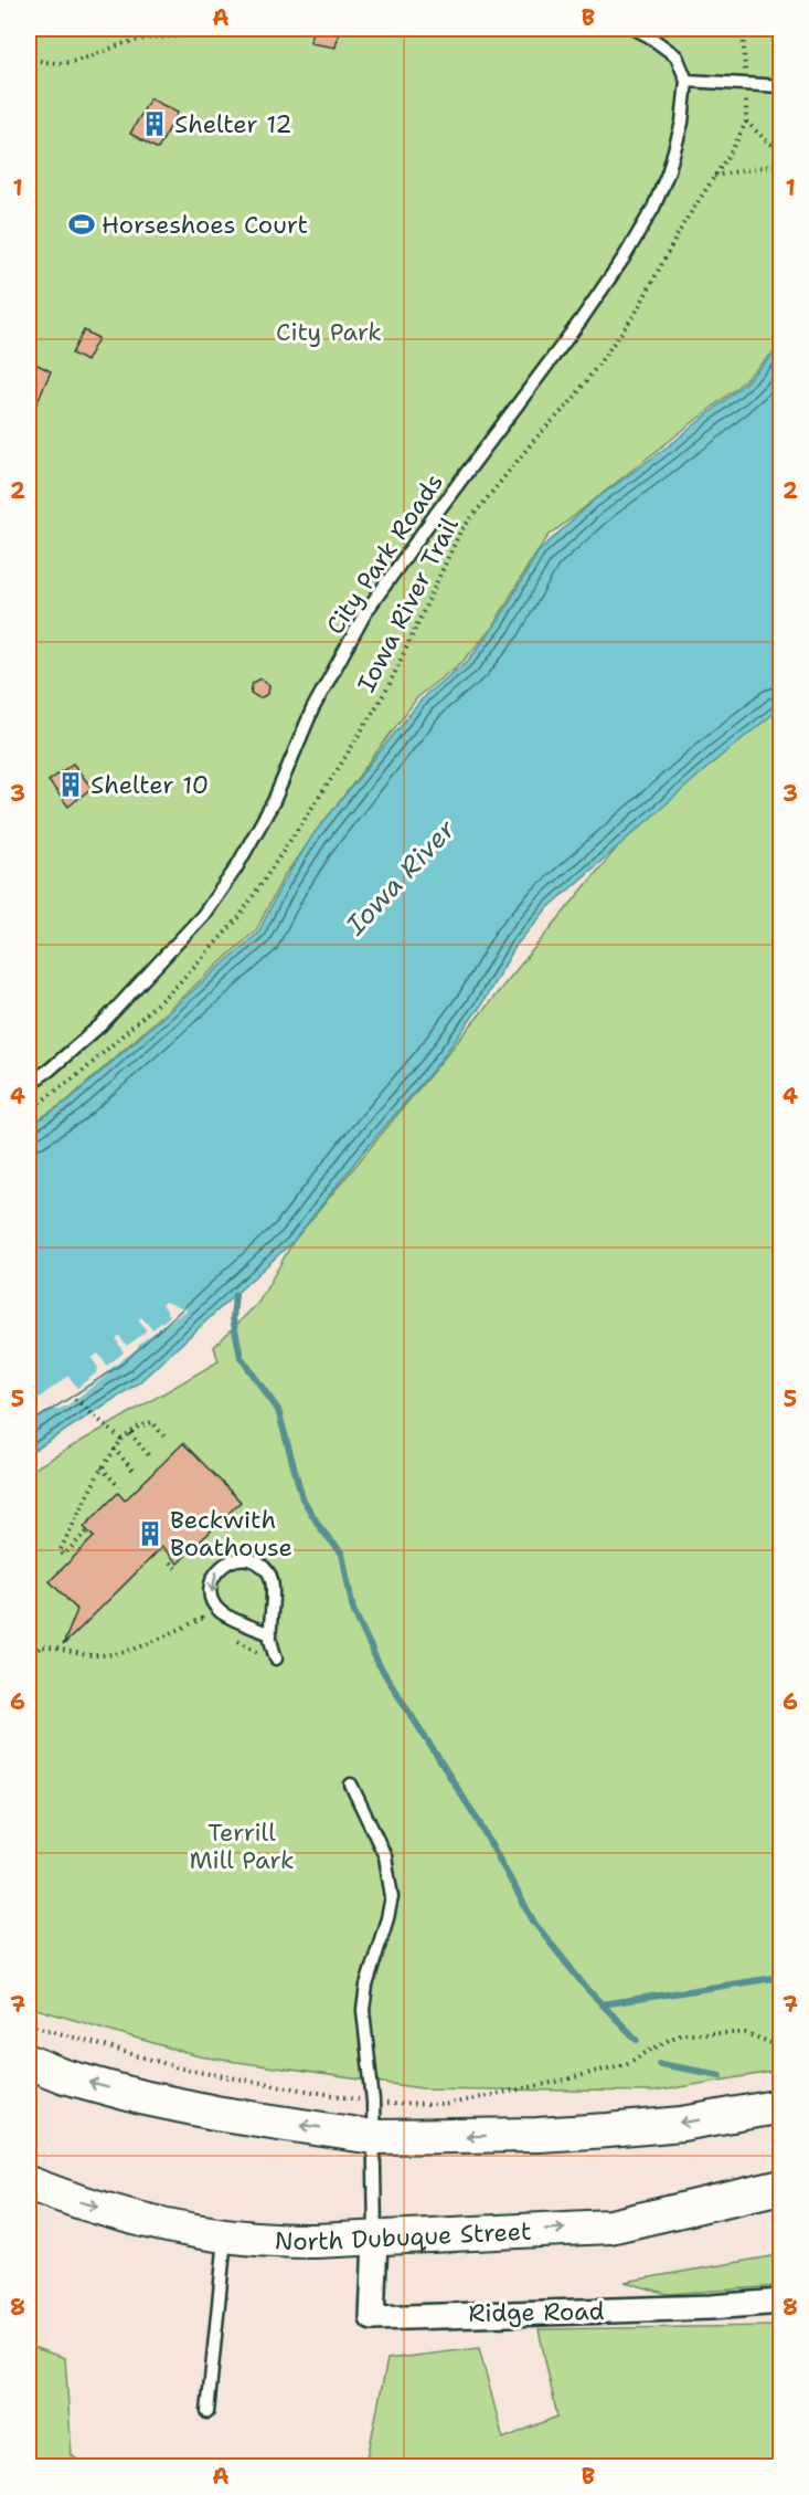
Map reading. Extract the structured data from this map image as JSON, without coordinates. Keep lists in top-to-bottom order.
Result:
{
  "streets": {
    "main road": ["North Dubuque Street"],
    "street": ["Ridge Road"],
    "lane": ["City Park Roads"],
    "path": ["Iowa River Trail"]
  },
  "crossings": [
    ["North Dubuque Street", "Ridge Road"]
  ],
  "water": ["Iowa River"],
  "parks": ["City Park", "Terrill Mill Park"],
  "places": {
    "building": ["Shelter 12", "Shelter 10", "Beckwith Boathouse"],
    "sports": ["Horseshoes Court"]
  },
  "grid": {
    "columns": ["A", "B"],
    "rows": [
      "1",
      "2",
      "3",
      "4",
      "5",
      "6",
      "7",
      "8"
    ]
  }
}
